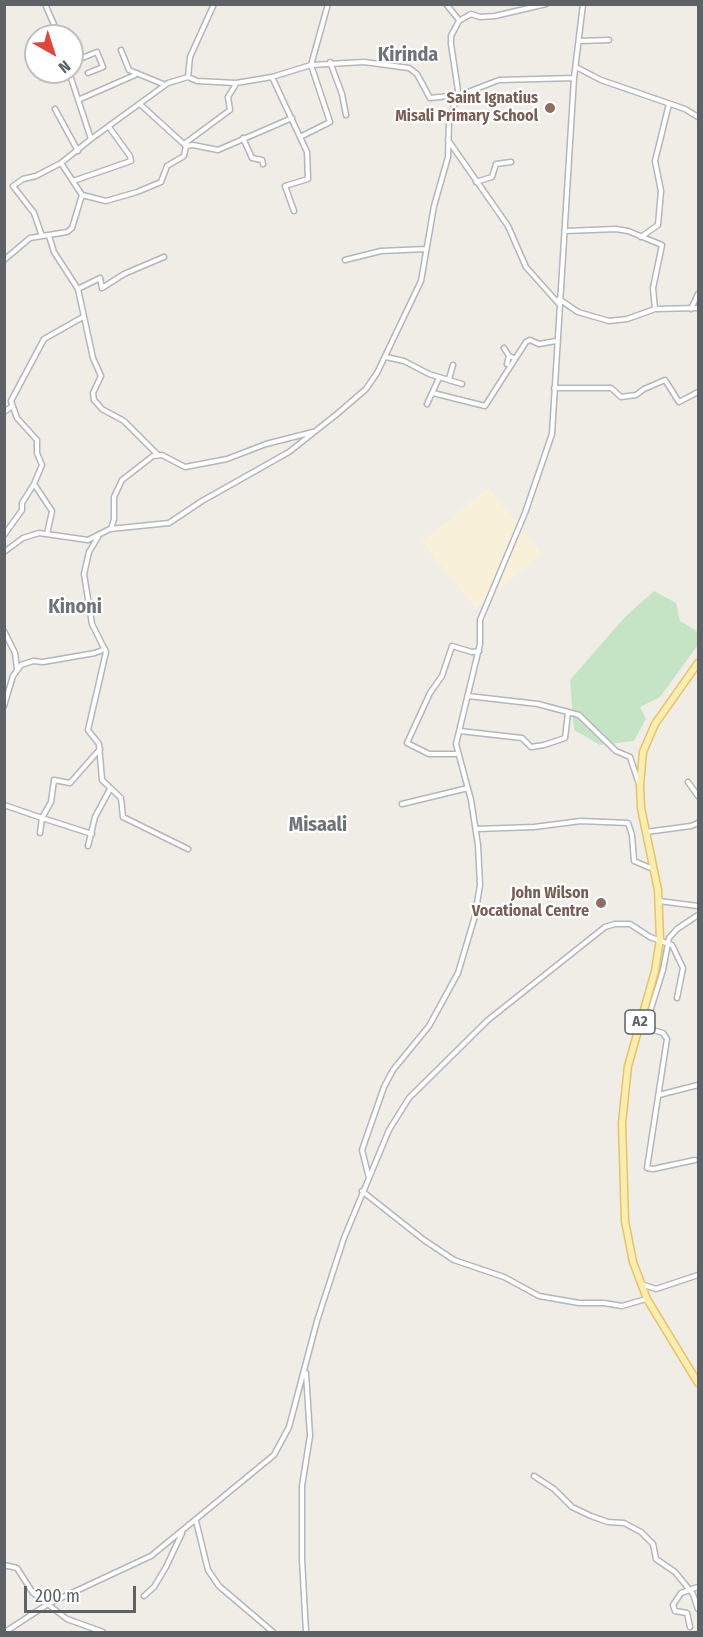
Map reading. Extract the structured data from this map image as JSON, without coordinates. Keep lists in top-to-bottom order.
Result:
{
  "streets": {
    "main road": ["A2"]
  },
  "districts": ["Kirinda", "Kinoni", "Misaali"],
  "places": ["Saint Ignatius Misali Primary School", "John Wilson Vocational Centre"],
  "scale_bar": "200 m",
  "north": "bottom right"
}
